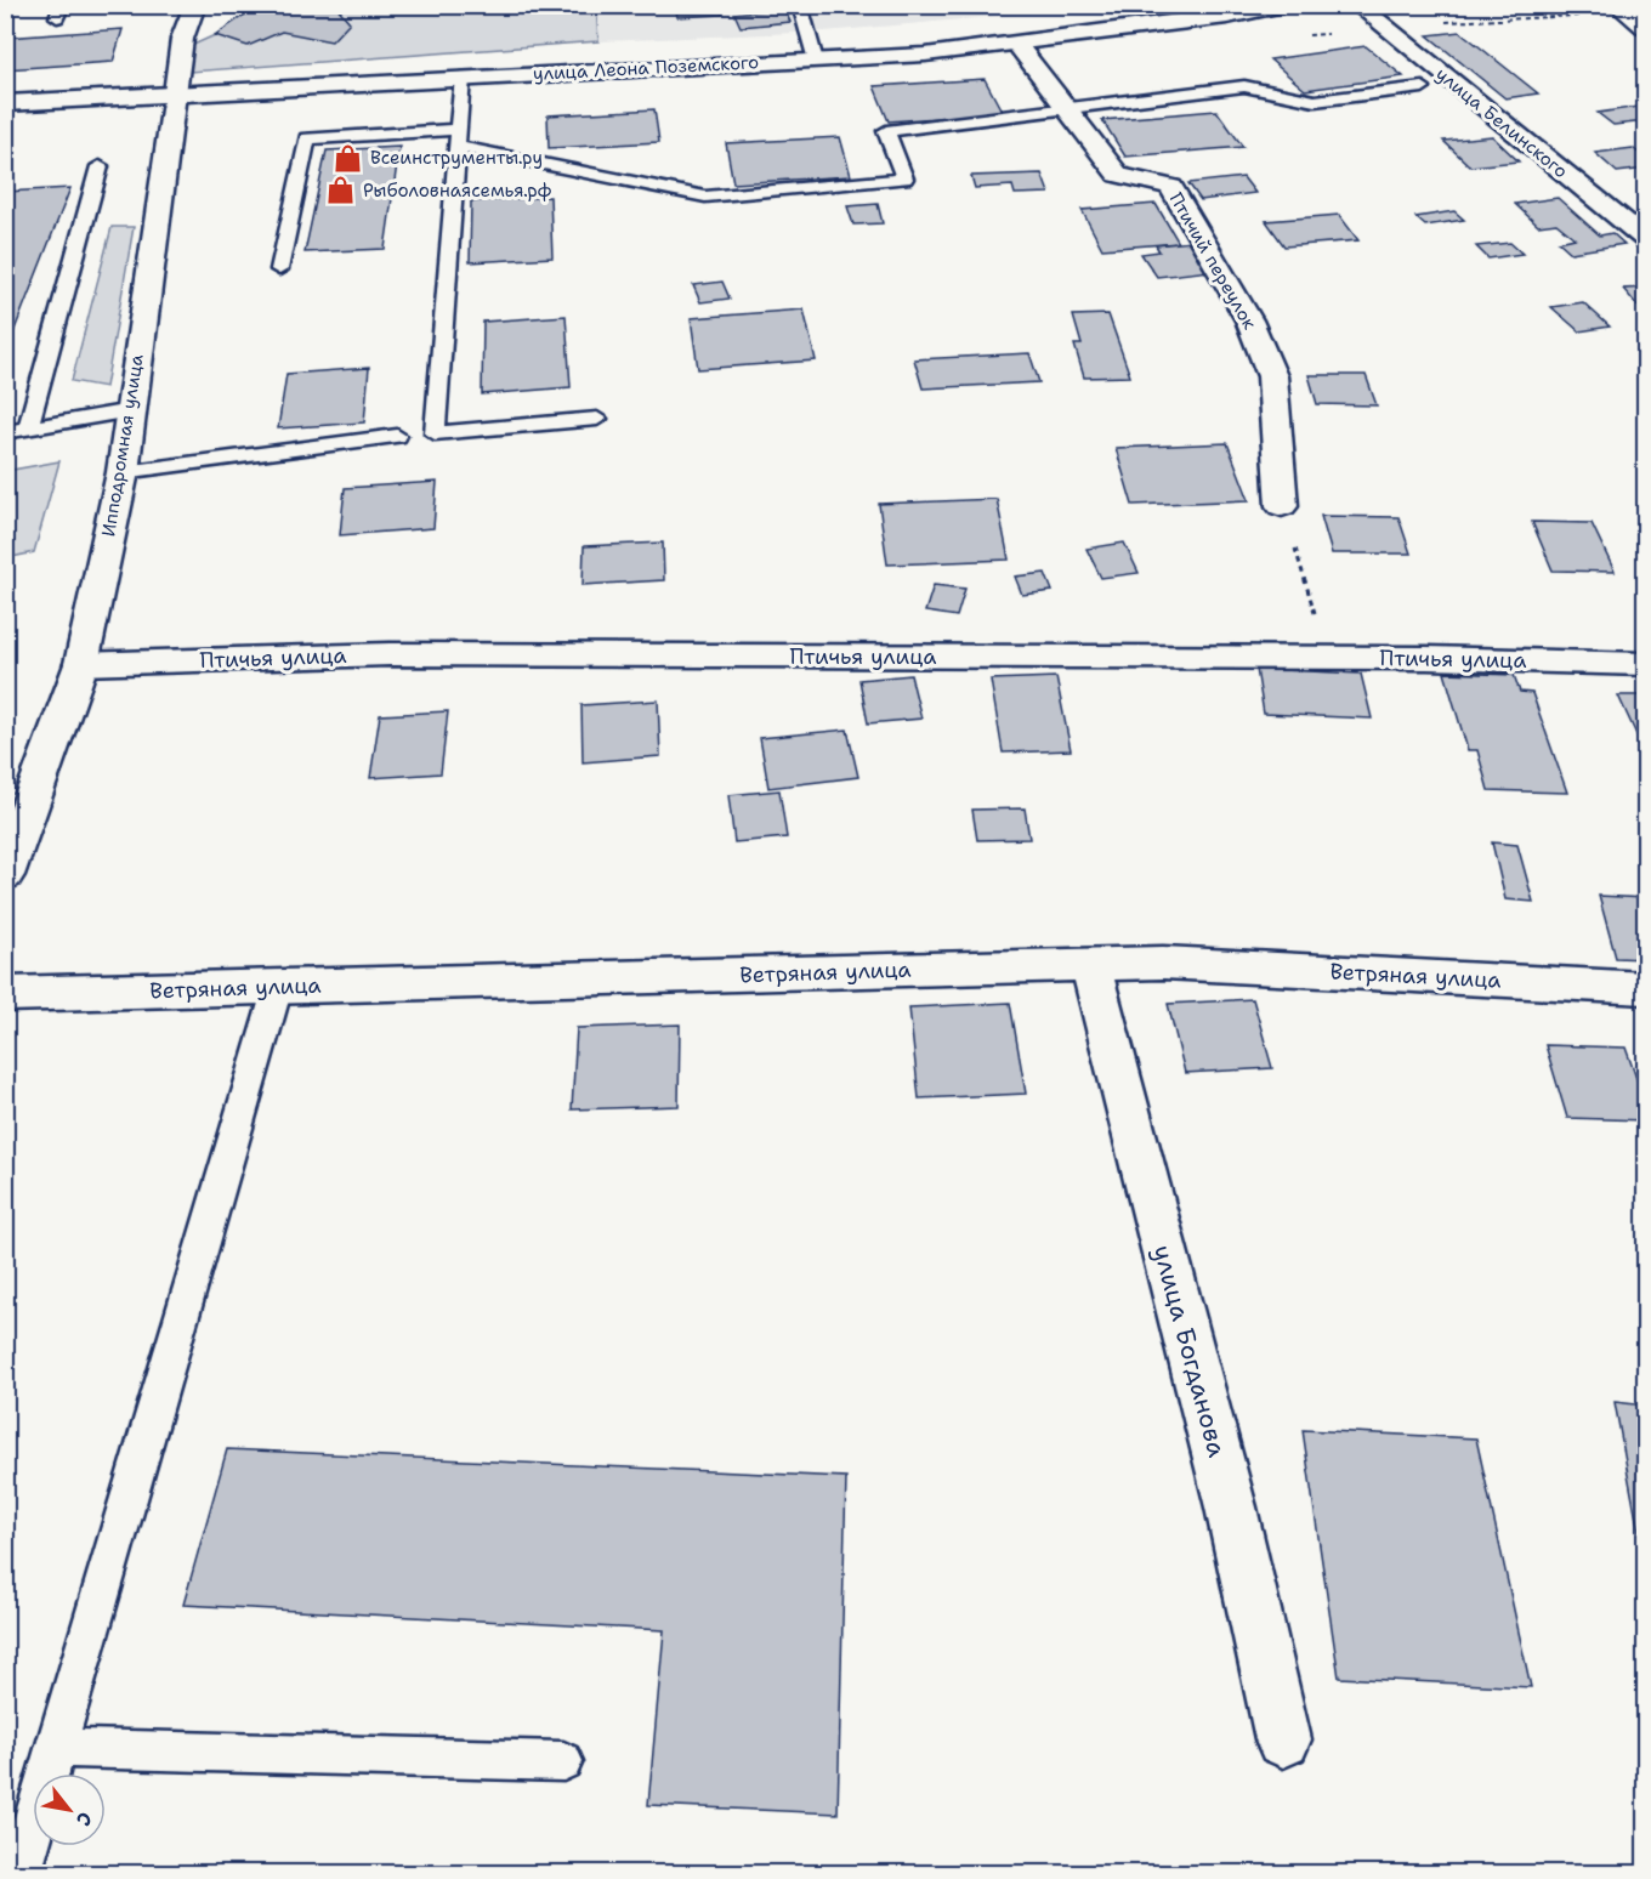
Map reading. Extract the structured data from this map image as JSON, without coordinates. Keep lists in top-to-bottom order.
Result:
{
  "streets": {
    "street": [
      "улица Леона Поземского",
      "улица Белинского",
      "Птичий переулок",
      "Ипподромная улица",
      "Птичья улица",
      "Ветряная улица",
      "улица Богданова"
    ]
  },
  "crossings": [
    ["улица Леона Поземского", "Птичий переулок"],
    ["улица Леона Поземского", "Ипподромная улица"],
    ["Ипподромная улица", "Птичья улица"],
    ["Ветряная улица", "улица Богданова"]
  ],
  "places": {
    "shop": ["Всеинструменты.ру", "Рыболовнаясемья.рф"]
  },
  "north": "bottom right"
}
